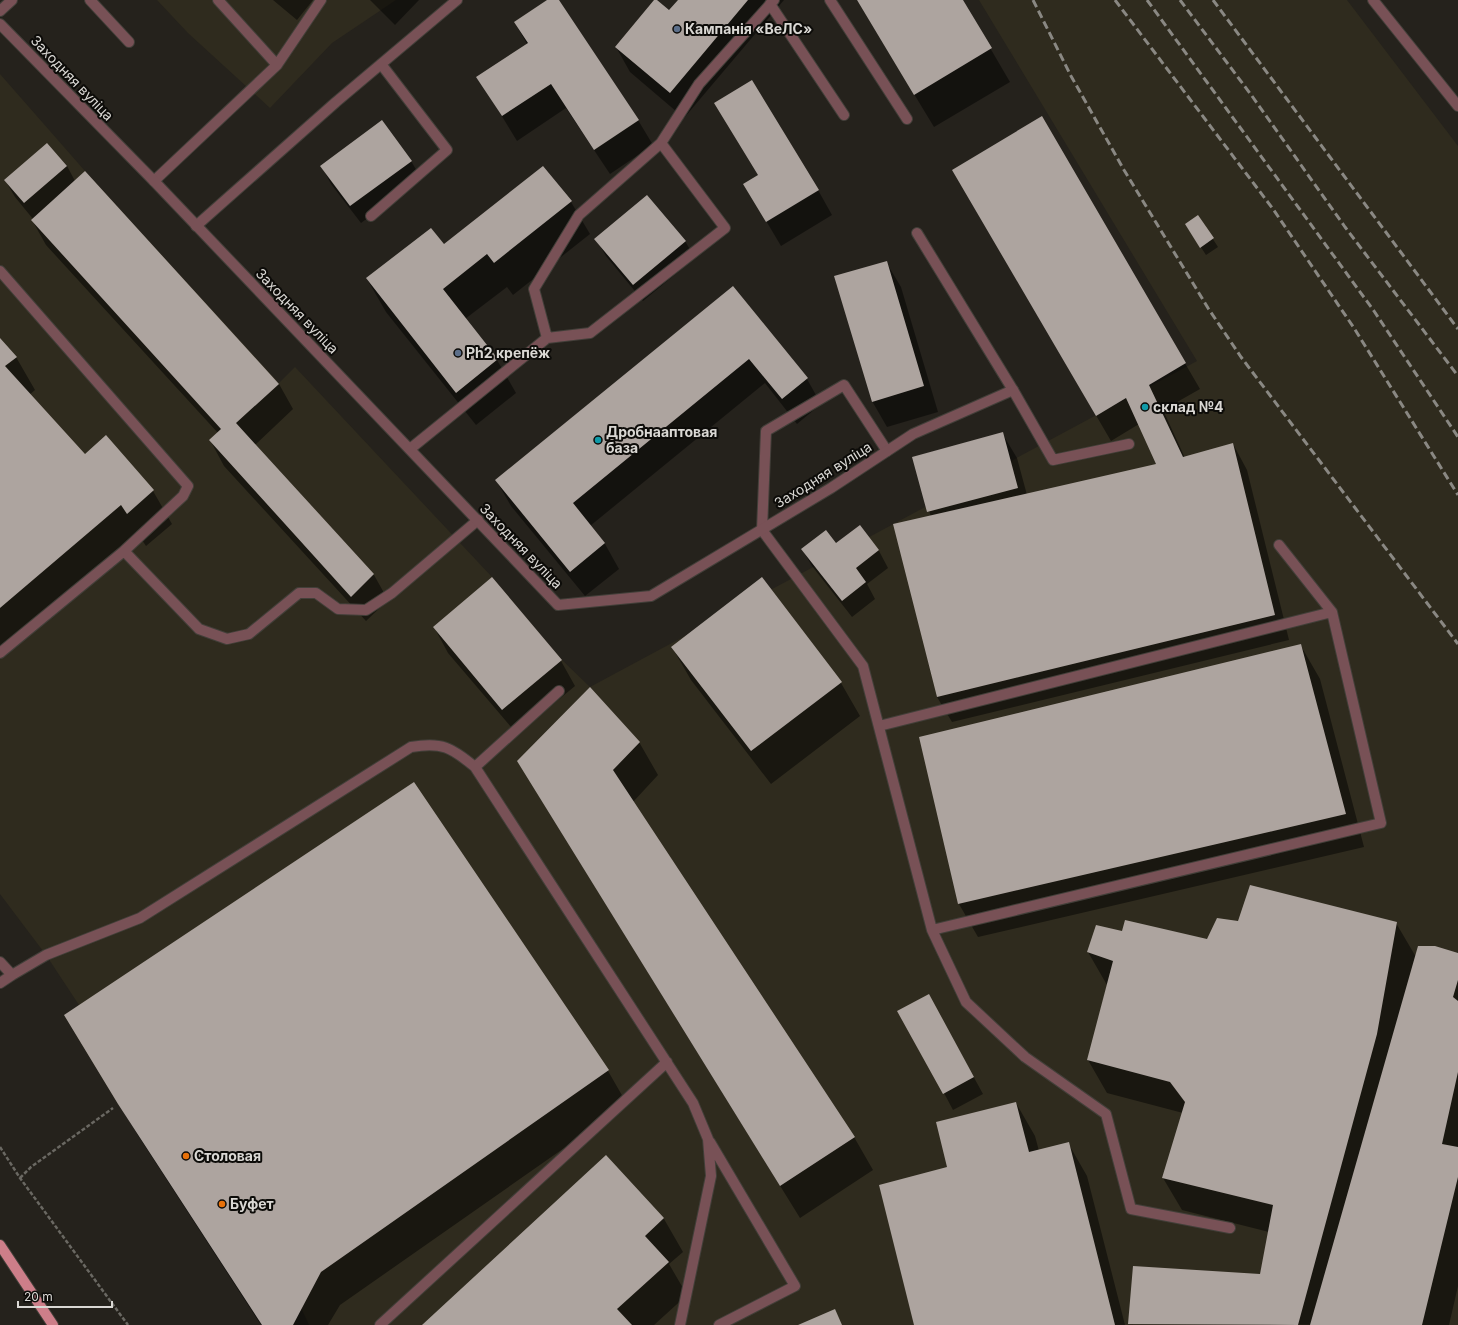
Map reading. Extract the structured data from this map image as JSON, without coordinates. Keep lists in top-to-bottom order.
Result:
{
  "streets": {
    "street": ["Заходняя вуліца"]
  },
  "places": [
    "Кампанія «ВеЛС»",
    "Ph2 крепёж",
    "склад №4",
    "Дробнааптовая база",
    "Столовая",
    "Буфет"
  ],
  "scale_bar": "20 m"
}
